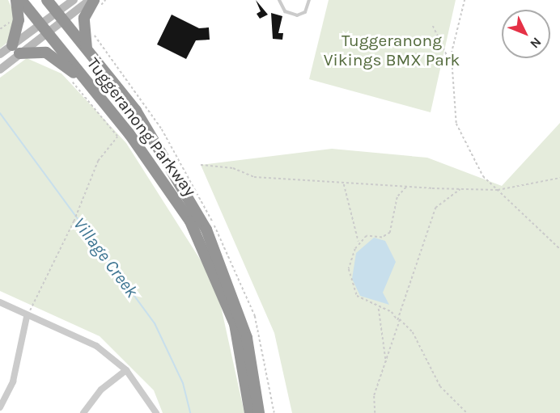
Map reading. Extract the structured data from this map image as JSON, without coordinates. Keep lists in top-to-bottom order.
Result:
{
  "streets": {
    "highway": ["Tuggeranong Parkway"]
  },
  "water": ["Village Creek"],
  "parks": ["Tuggeranong Vikings BMX Park"],
  "north": "bottom right"
}
